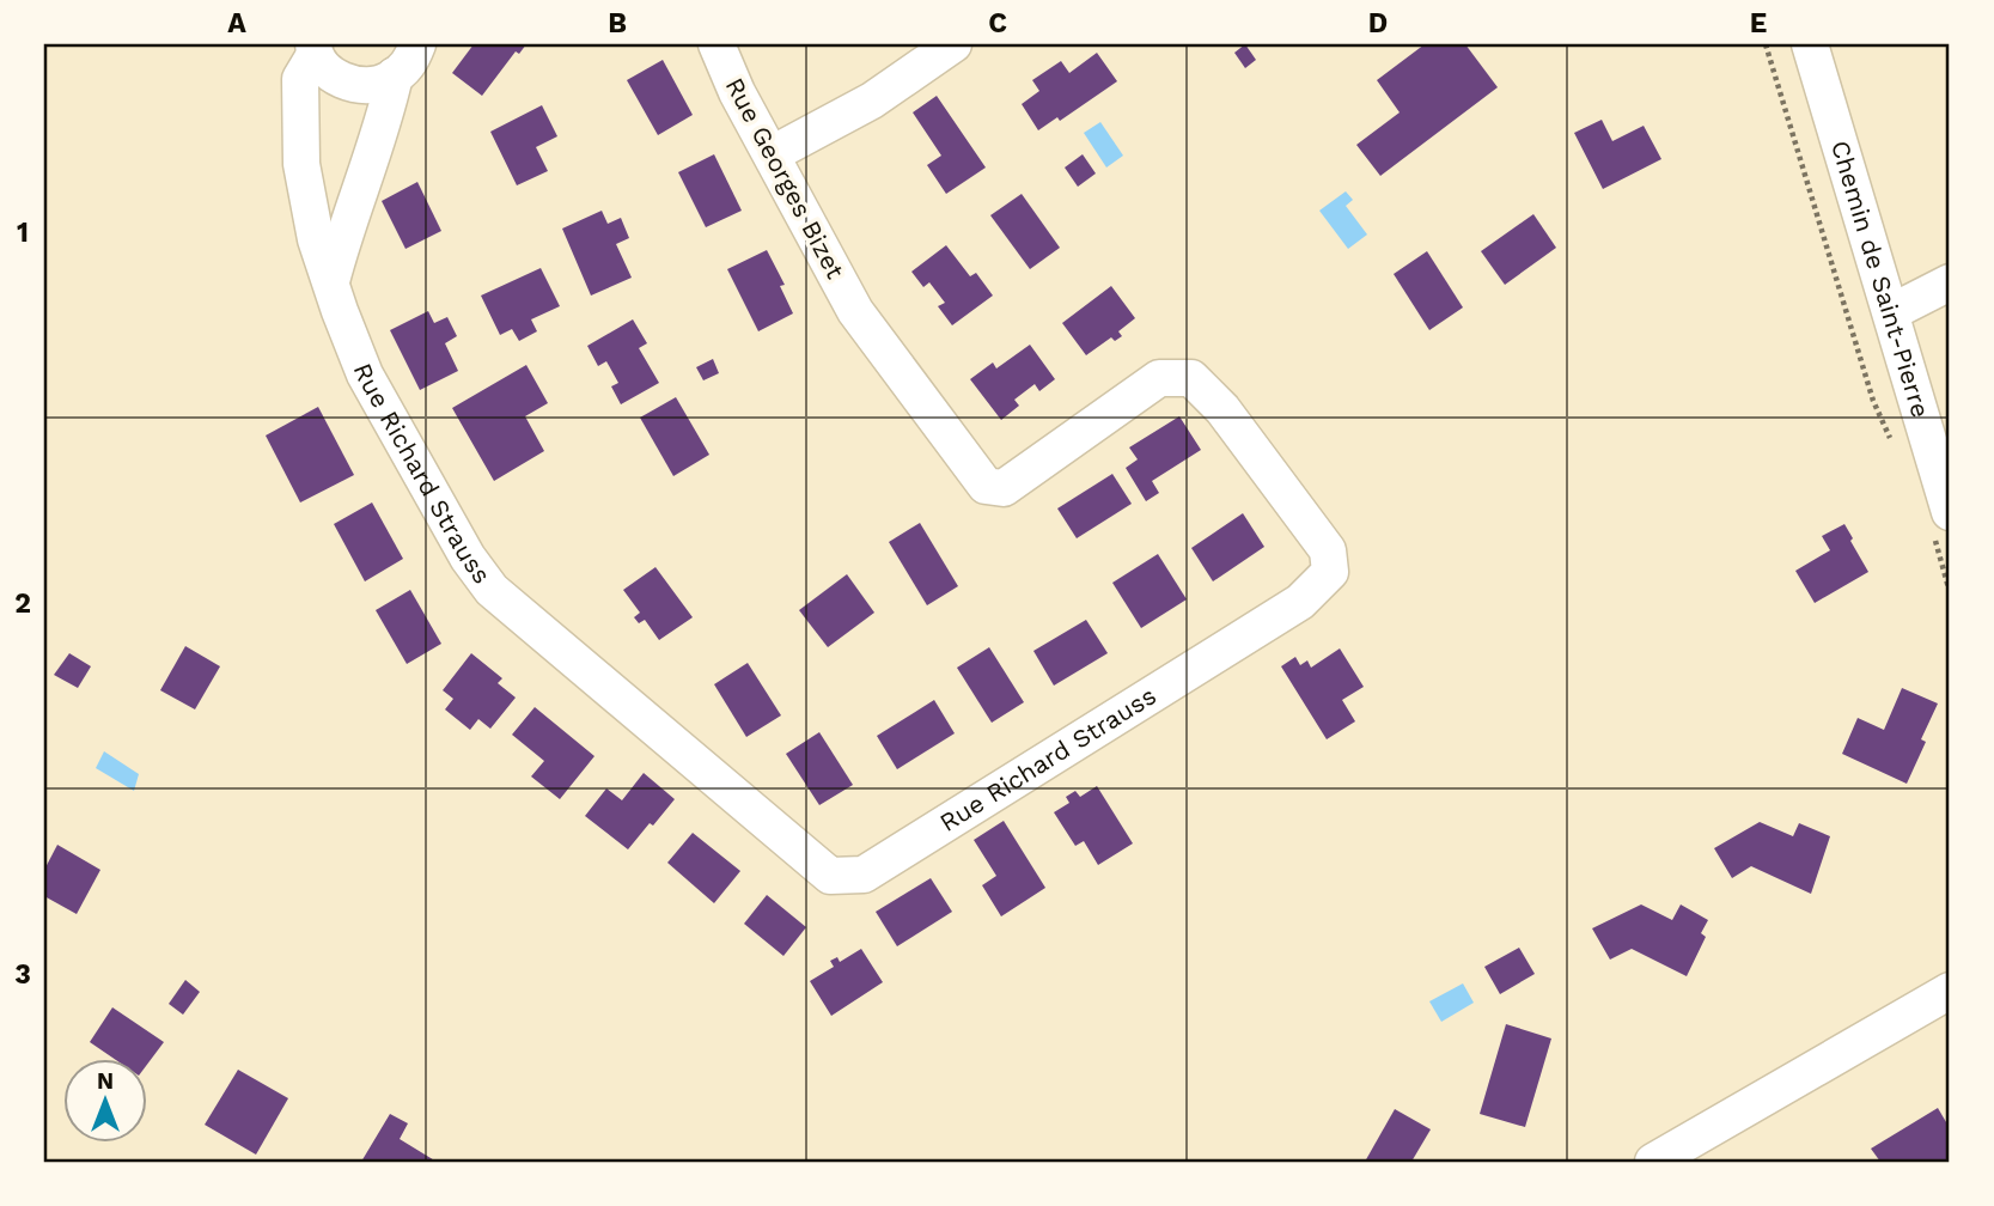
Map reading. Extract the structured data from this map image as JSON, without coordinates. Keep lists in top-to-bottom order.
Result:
{
  "streets": {
    "street": ["Rue Georges Bizet", "Chemin de Saint-Pierre", "Rue Richard Strauss"]
  },
  "crossings": [
    ["Rue Georges Bizet", "Rue Richard Strauss"]
  ],
  "north": "top",
  "grid": {
    "columns": [
      "A",
      "B",
      "C",
      "D",
      "E"
    ],
    "rows": ["1", "2", "3"]
  }
}
